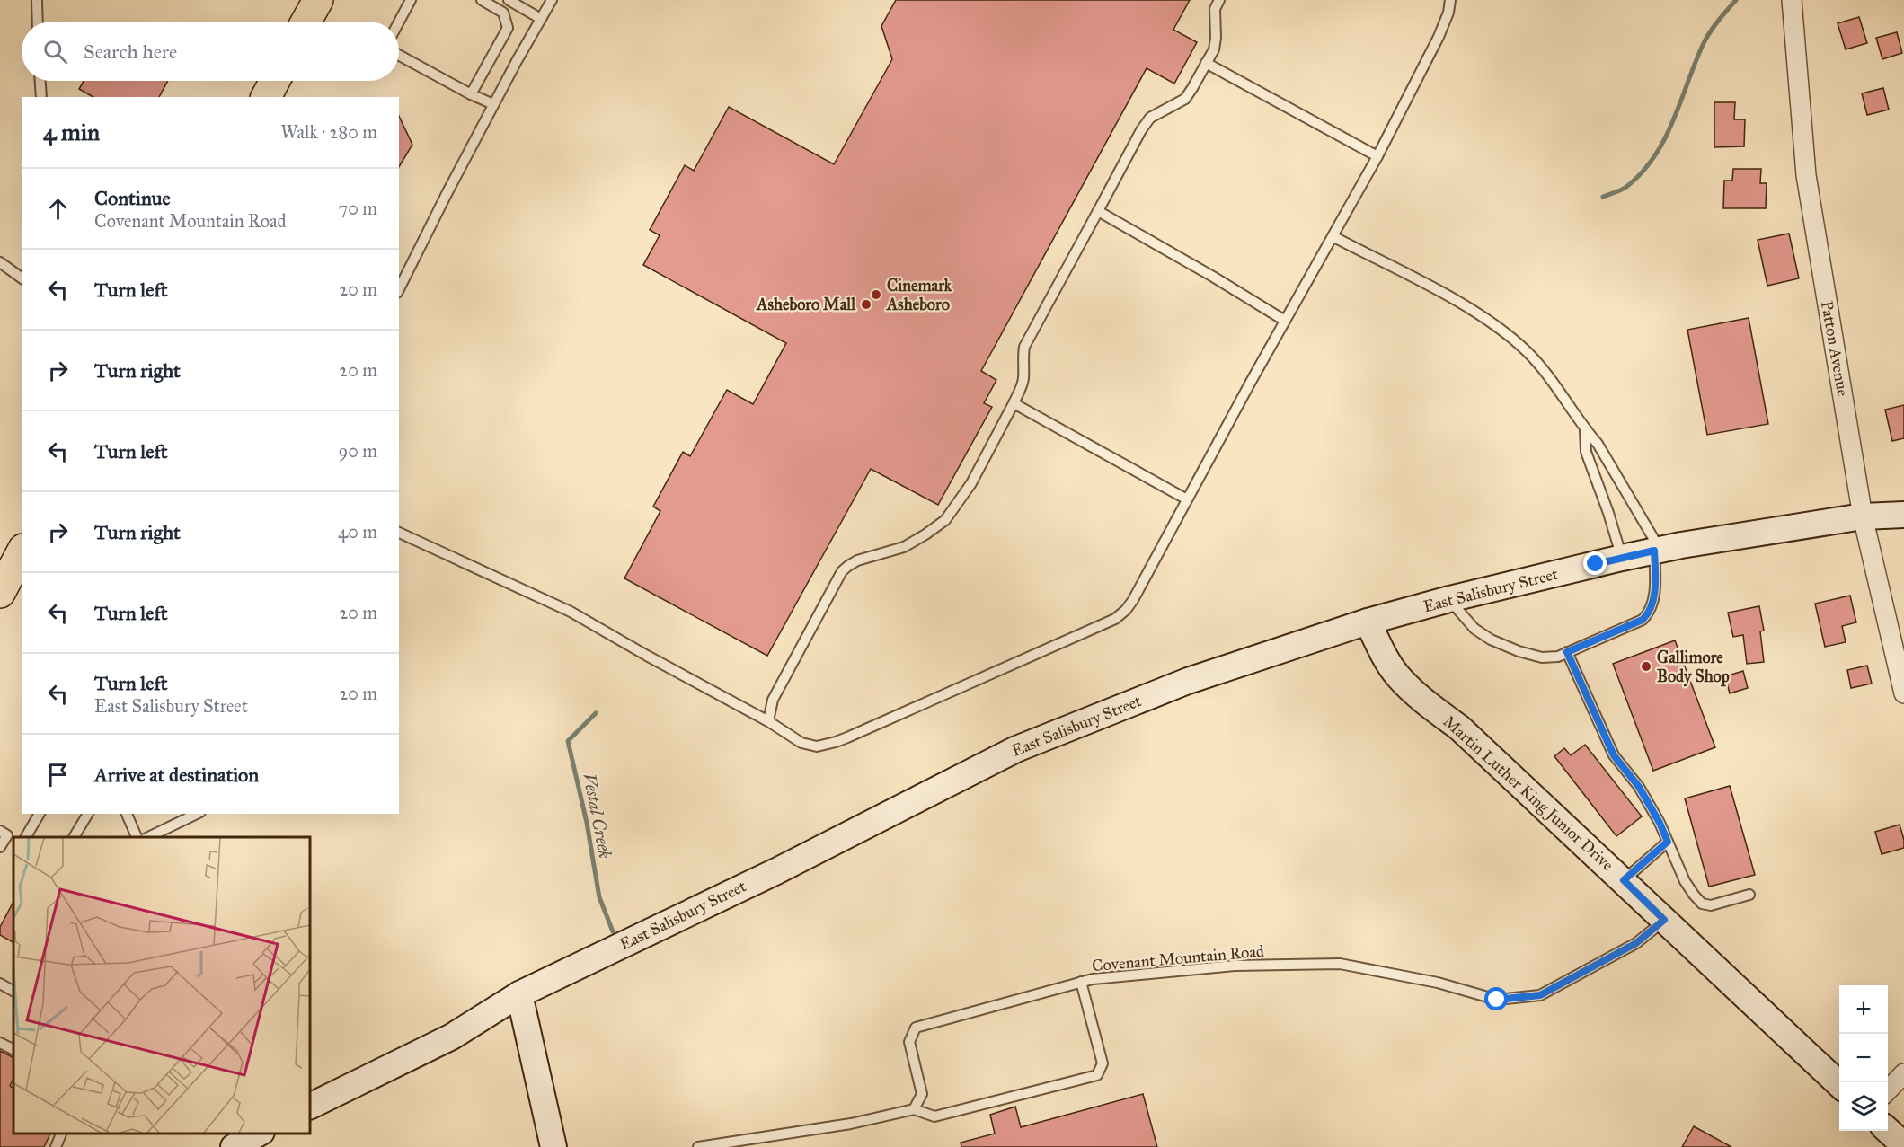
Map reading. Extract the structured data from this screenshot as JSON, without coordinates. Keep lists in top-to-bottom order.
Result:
{
  "streets": {
    "main road": ["East Salisbury Street", "Martin Luther King Junior Drive"],
    "street": ["Patton Avenue"],
    "lane": ["Covenant Mountain Road"]
  },
  "crossings": [
    ["Patton Avenue", "East Salisbury Street"],
    ["East Salisbury Street", "Martin Luther King Junior Drive"],
    ["Martin Luther King Junior Drive", "Covenant Mountain Road"]
  ],
  "water": ["Vestal Creek"],
  "places": ["Cinemark Asheboro", "Asheboro Mall", "Gallimore Body Shop"],
  "page": {
    "search": "Search here",
    "heading": ["4 min", "Walk · 280 m"],
    "list": [
      ["Continue", "Covenant Mountain Road", "70 m"],
      ["Turn left", "20 m"],
      ["Turn right", "20 m"],
      ["Turn left", "90 m"],
      ["Turn right", "40 m"],
      ["Turn left", "20 m"],
      ["Turn left", "East Salisbury Street", "20 m"],
      "Arrive at destination"
    ],
    "map_buttons": ["+", "−"]
  }
}
